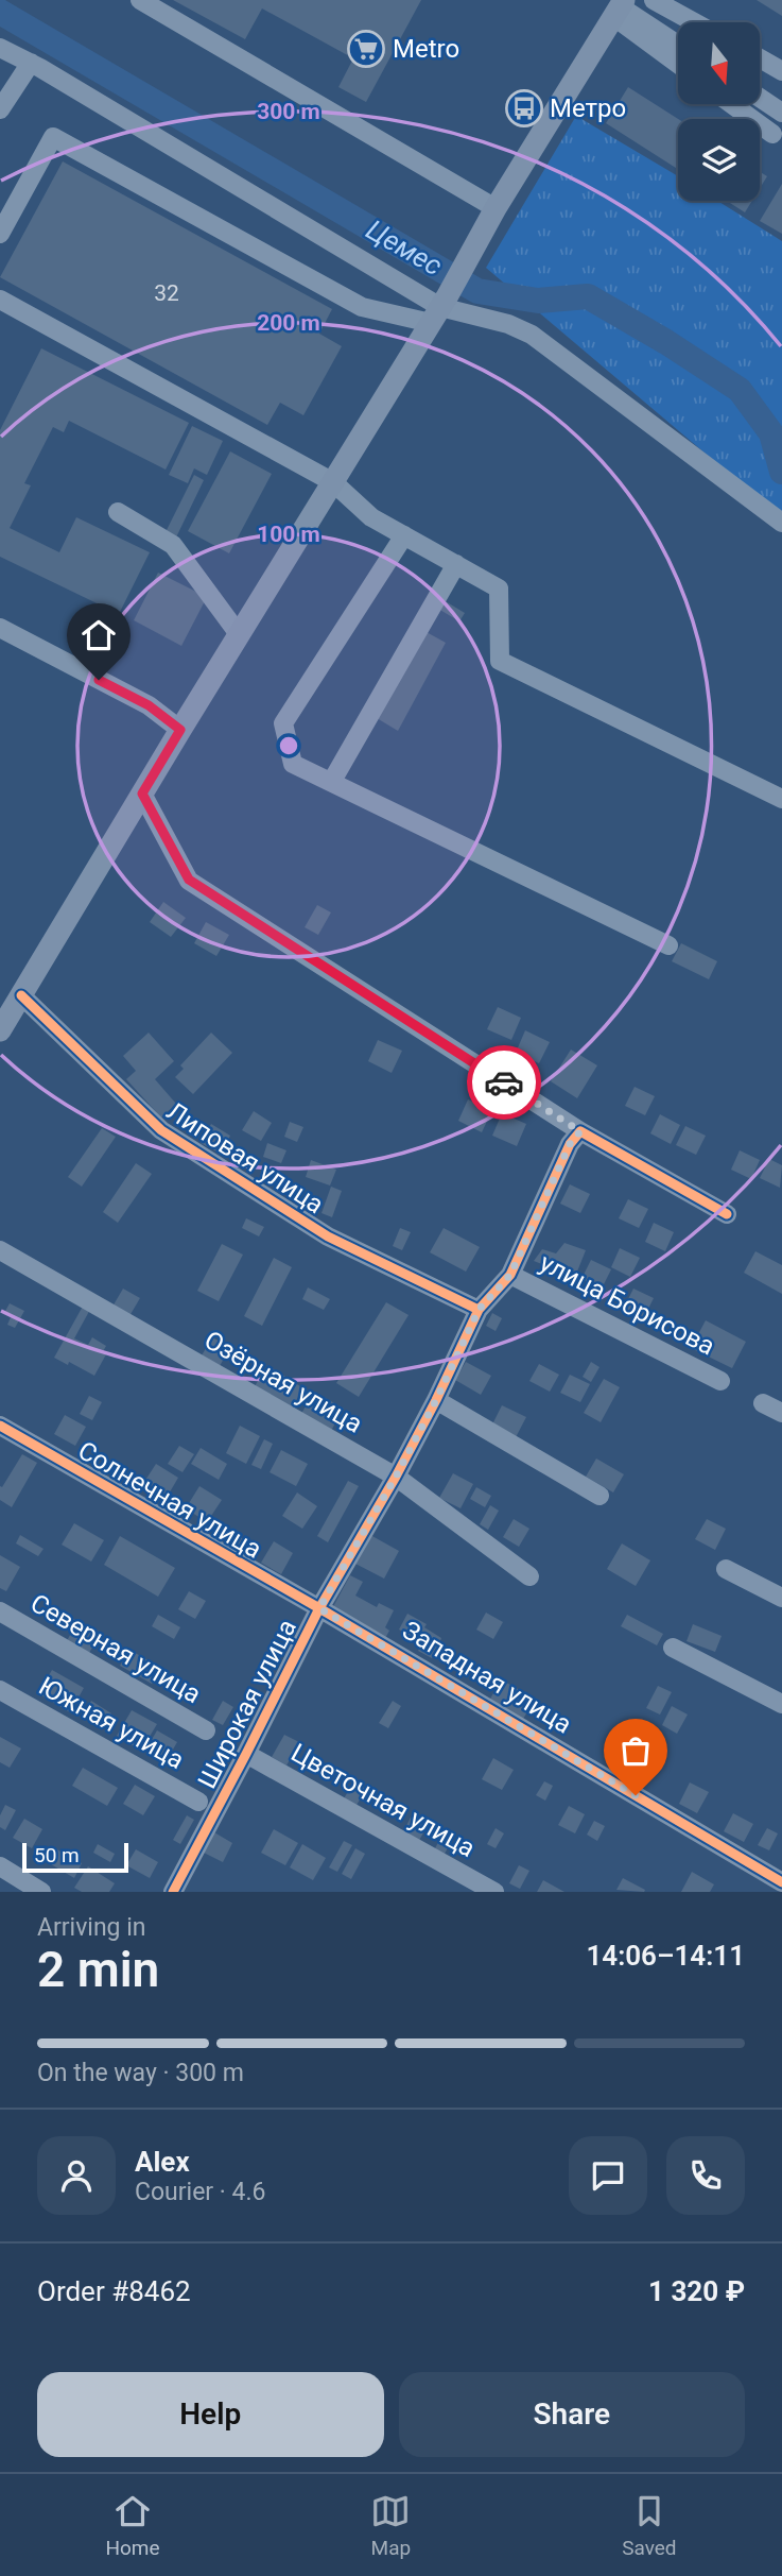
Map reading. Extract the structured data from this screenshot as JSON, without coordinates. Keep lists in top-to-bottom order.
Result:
{
  "streets": {
    "street": [
      "Липовая улица",
      "улица Борисова",
      "Озёрная улица",
      "Солнечная улица",
      "Северная улица",
      "Западная улица",
      "Широкая улица",
      "Южная улица",
      "Цветочная улица"
    ]
  },
  "crossings": [
    ["Липовая улица", "Широкая улица"],
    ["улица Борисова", "Широкая улица"],
    ["Озёрная улица", "Широкая улица"],
    ["Солнечная улица", "Западная улица"],
    ["Солнечная улица", "Широкая улица"],
    ["Западная улица", "Широкая улица"],
    ["Широкая улица", "Цветочная улица"]
  ],
  "water": ["Цемес"],
  "places": {
    "supermarket": ["Metro"],
    "bus stop": ["Метро"]
  },
  "house_numbers": ["32"],
  "scale_bar": "50 m",
  "north": "bottom",
  "page": {
    "scale": "50 m",
    "heading": ["2 min", "Arriving in", "14:06–14:11"],
    "panel": [
      "Alex",
      "Courier · 4.6",
      "Order #8462",
      "1 320 ₽"
    ],
    "bar": "On the way · 300 m",
    "buttons": ["Help", "Share"],
    "tabs": ["Home", "Map", "Saved"]
  },
  "rings": ["300 m", "200 m", "100 m"]
}
